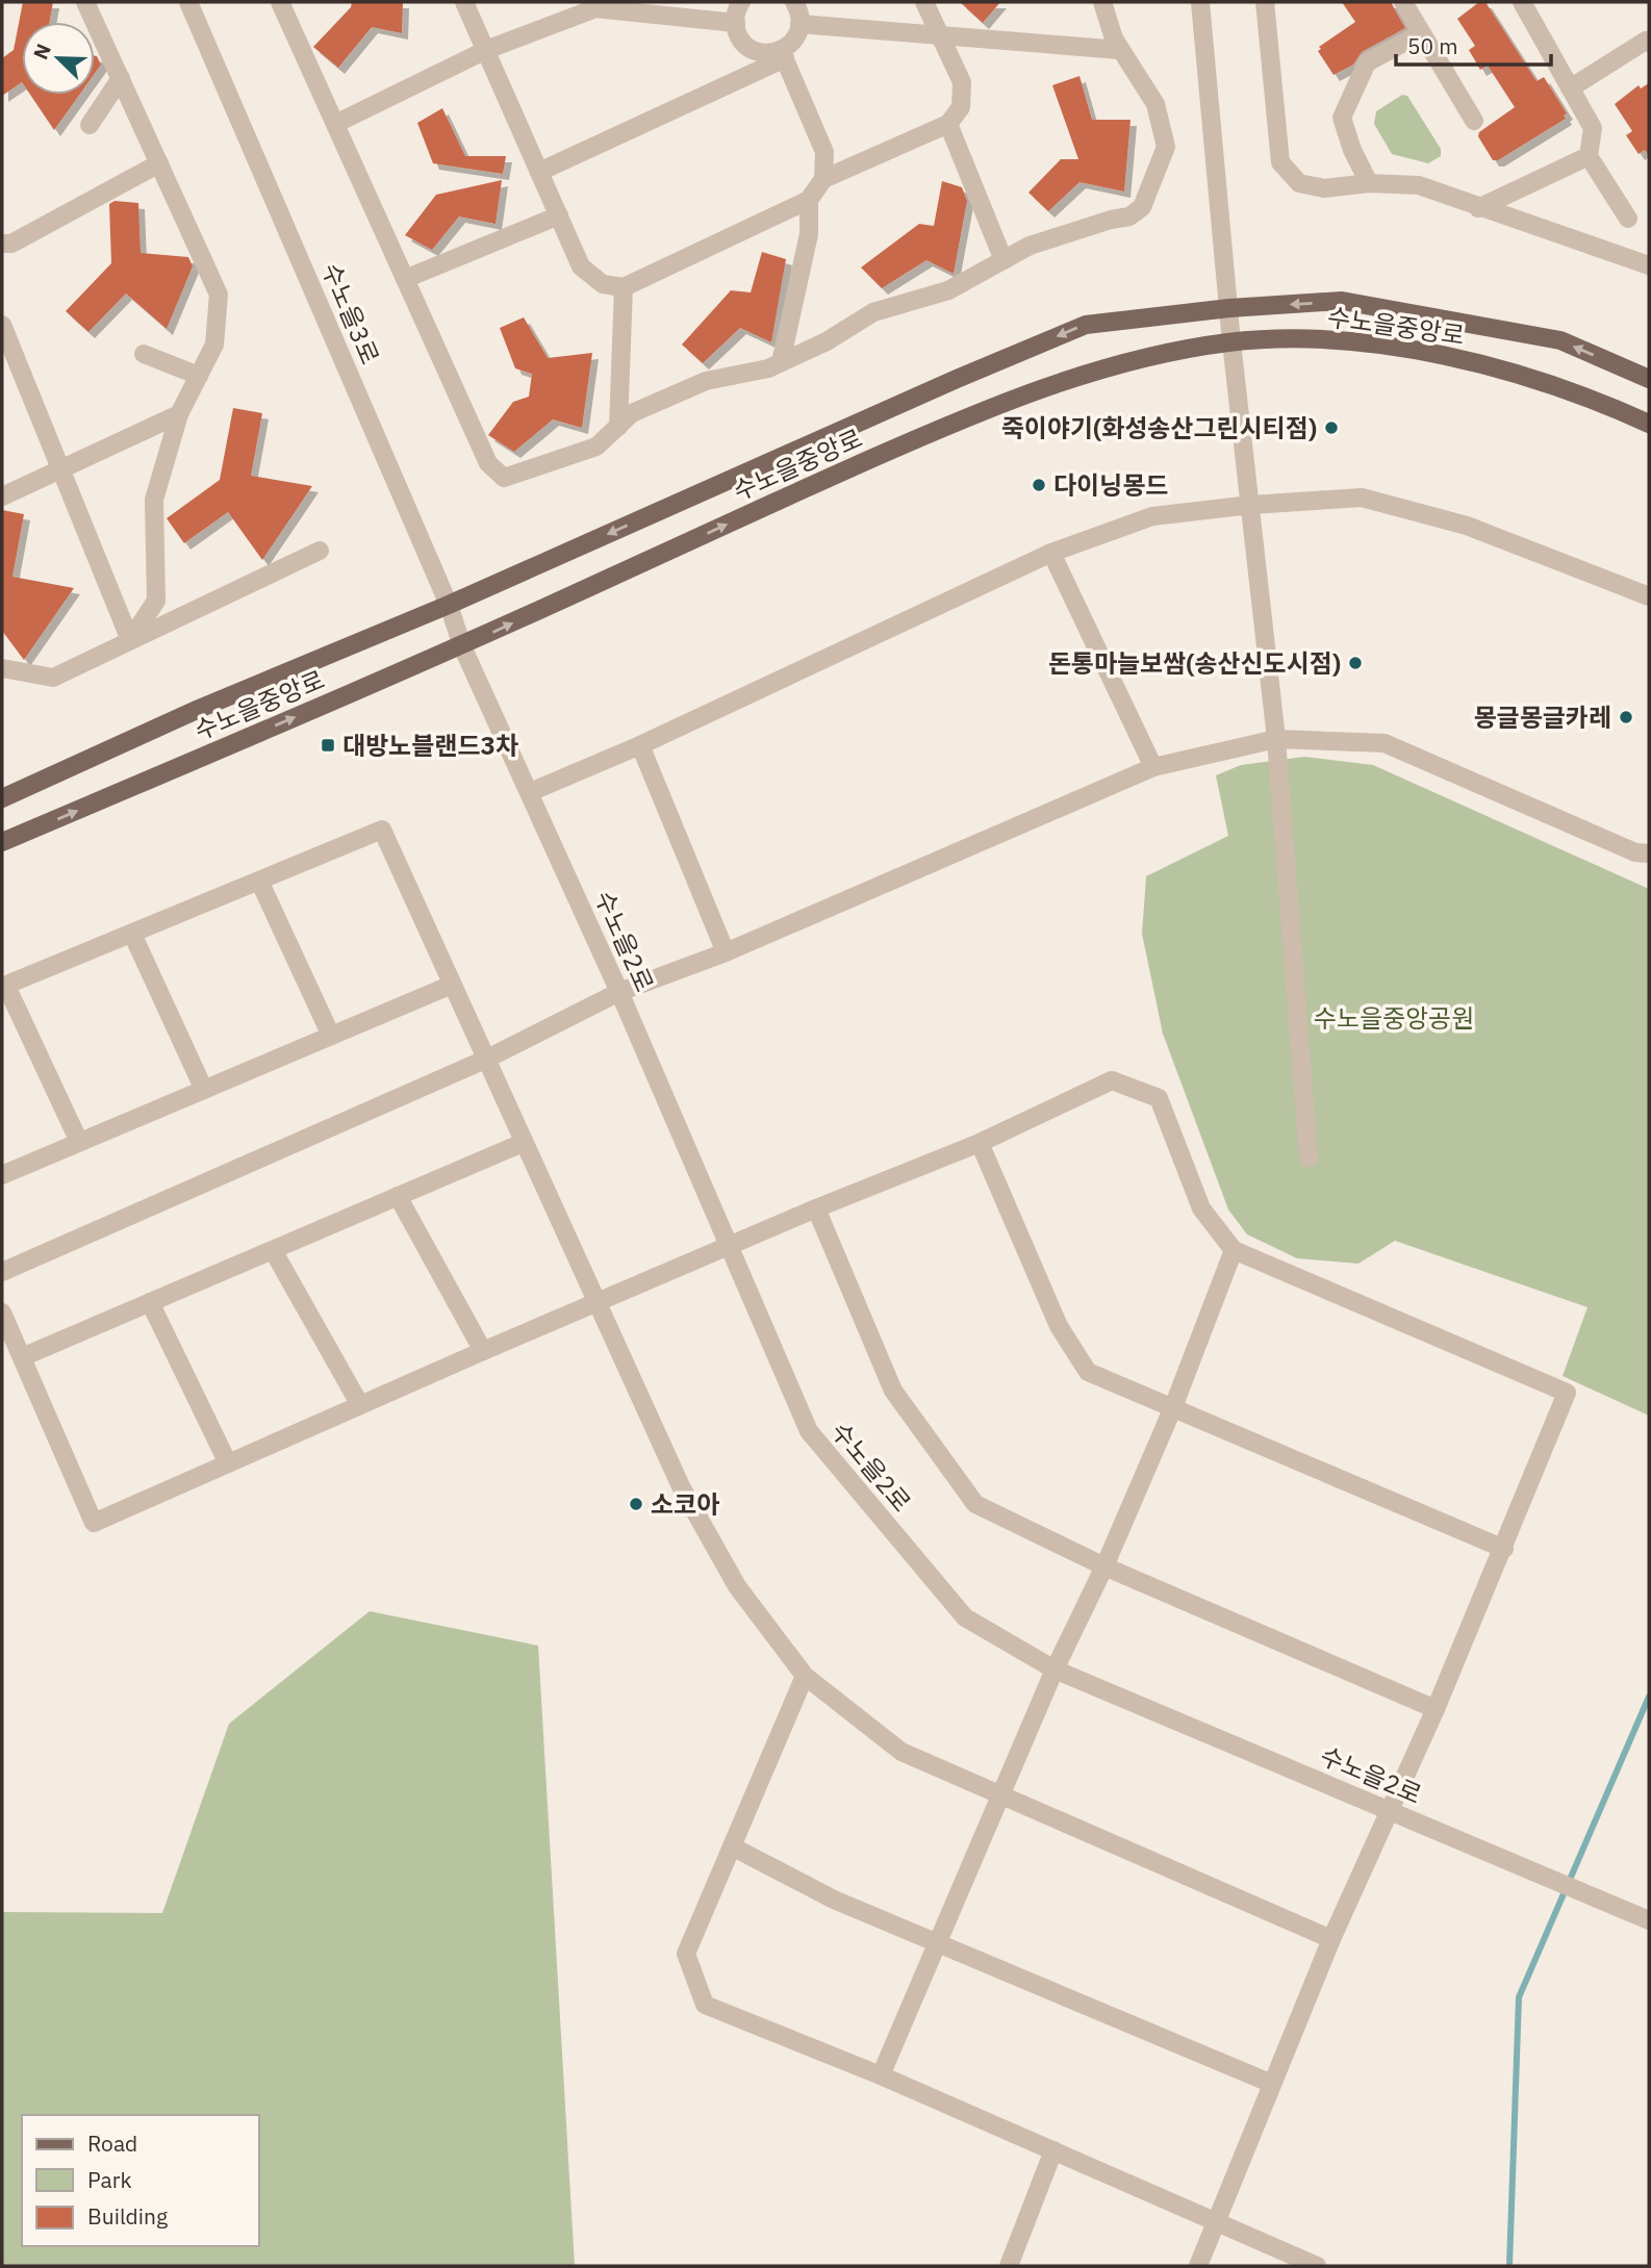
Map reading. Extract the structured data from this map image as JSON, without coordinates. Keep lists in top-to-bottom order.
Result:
{
  "streets": {
    "main road": ["수노을중앙로"],
    "street": ["수노을3로", "수노을2로"]
  },
  "crossings": [
    ["수노을3로", "수노을중앙로"],
    ["수노을3로", "수노을2로"],
    ["수노을중앙로", "수노을2로"]
  ],
  "parks": ["수노을중앙공원"],
  "places": {
    "other": [
      "죽이야기(화성송산그린시티점)",
      "다이닝몽드",
      "돈통마늘보쌈(송산신도시점)",
      "몽글몽글카레",
      "소코아"
    ],
    "transit": ["대방노블랜드3차"]
  },
  "legend": ["Road", "Park", "Building"],
  "scale_bar": "50 m",
  "north": "top left"
}
